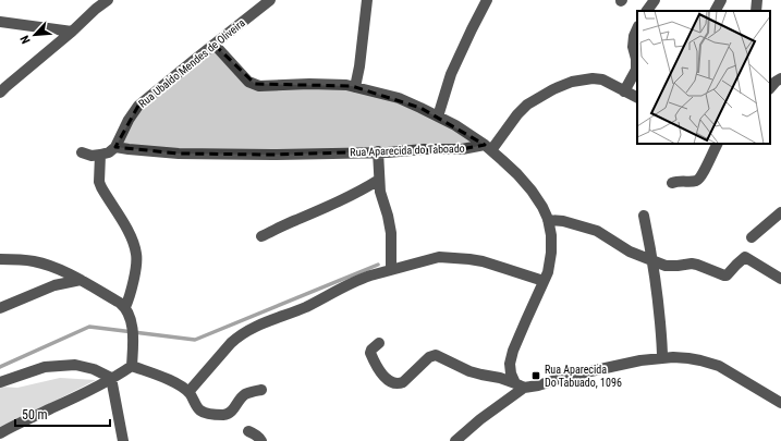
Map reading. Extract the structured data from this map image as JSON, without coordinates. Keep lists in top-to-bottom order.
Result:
{
  "streets": {
    "street": ["Rua Ubaldo Mendes de Oliveira", "Rua Aparecida do Taboado"]
  },
  "crossings": [
    ["Rua Ubaldo Mendes de Oliveira", "Rua Aparecida do Taboado"]
  ],
  "places": {
    "transit": ["Rua Aparecida Do Tabuado, 1096"]
  },
  "scale_bar": "50 m",
  "north": "bottom left"
}
